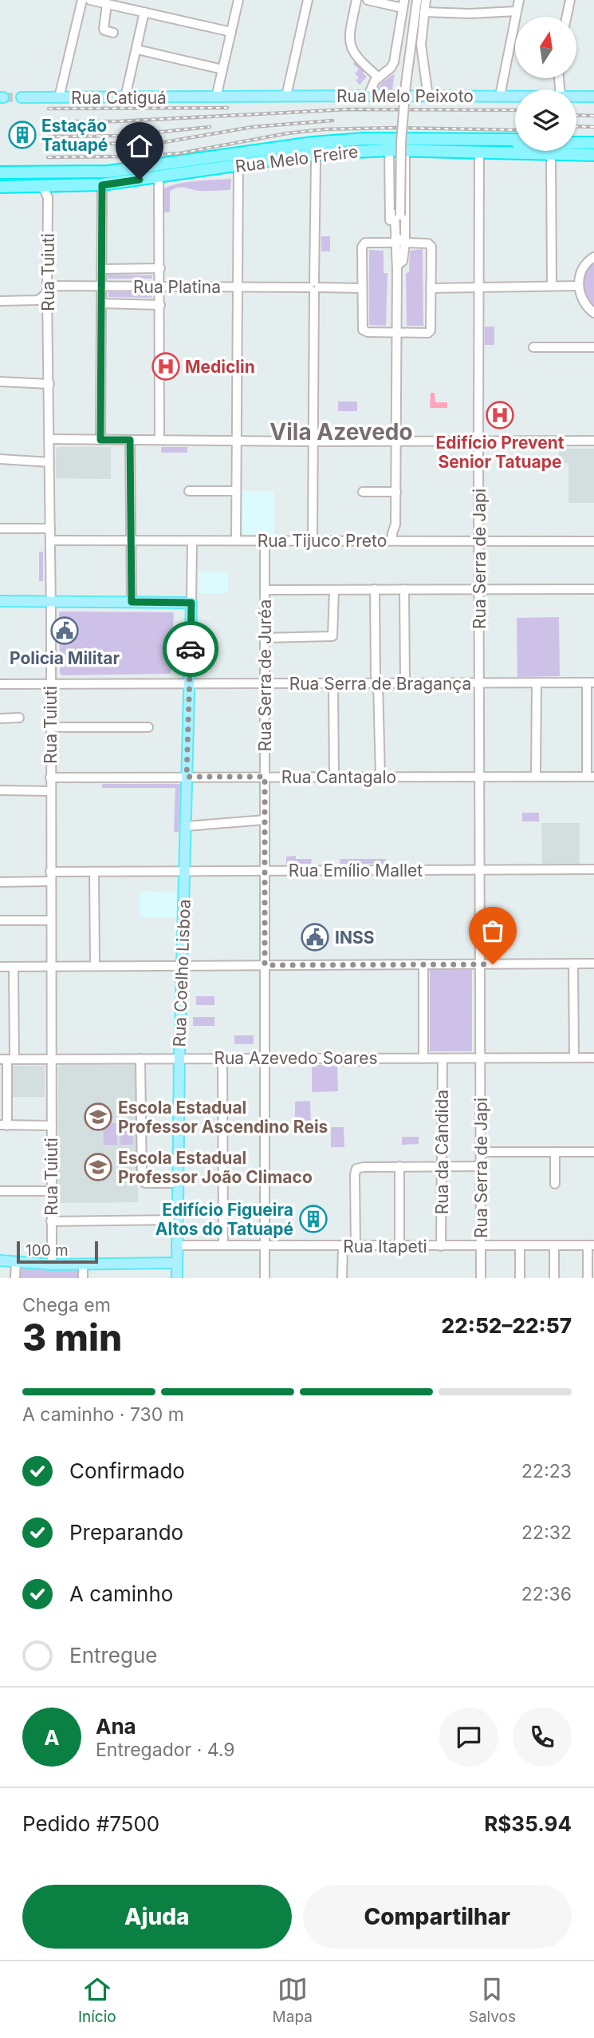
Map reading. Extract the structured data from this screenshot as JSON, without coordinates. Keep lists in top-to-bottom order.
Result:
{
  "streets": {
    "highway": ["Rua Melo Freire"],
    "main road": ["Rua Melo Peixoto", "Rua Catiguá", "Rua Coelho Lisboa"],
    "street": [
      "Rua Tuiuti",
      "Rua Platina",
      "Rua Tijuco Preto",
      "Rua Serra de Japi",
      "Rua Serra de Juréa",
      "Rua Serra de Bragança",
      "Rua Cantagalo",
      "Rua Emílio Mallet",
      "Rua Azevedo Soares",
      "Rua da Cândida",
      "Rua Itapeti"
    ]
  },
  "crossings": [
    ["Rua Melo Peixoto", "Rua Catiguá"],
    ["Rua Melo Freire", "Rua Tuiuti"],
    ["Rua Melo Freire", "Rua Serra de Japi"],
    ["Rua Tuiuti", "Rua Platina"],
    ["Rua Tuiuti", "Rua Tijuco Preto"],
    ["Rua Tuiuti", "Rua Serra de Bragança"],
    ["Rua Tuiuti", "Rua Cantagalo"],
    ["Rua Tuiuti", "Rua Emílio Mallet"],
    ["Rua Tuiuti", "Rua Azevedo Soares"],
    ["Rua Tijuco Preto", "Rua Serra de Japi"],
    ["Rua Tijuco Preto", "Rua Serra de Juréa"],
    ["Rua Serra de Japi", "Rua Serra de Bragança"],
    ["Rua Serra de Japi", "Rua Cantagalo"],
    ["Rua Serra de Japi", "Rua Emílio Mallet"],
    ["Rua Serra de Japi", "Rua Azevedo Soares"],
    ["Rua Serra de Japi", "Rua Itapeti"],
    ["Rua Serra de Juréa", "Rua Serra de Bragança"],
    ["Rua Serra de Juréa", "Rua Cantagalo"],
    ["Rua Serra de Juréa", "Rua Emílio Mallet"],
    ["Rua Serra de Juréa", "Rua Azevedo Soares"],
    ["Rua Serra de Juréa", "Rua Itapeti"],
    ["Rua Serra de Bragança", "Rua Coelho Lisboa"],
    ["Rua Cantagalo", "Rua Coelho Lisboa"],
    ["Rua Emílio Mallet", "Rua Coelho Lisboa"],
    ["Rua Coelho Lisboa", "Rua Azevedo Soares"],
    ["Rua Coelho Lisboa", "Rua Itapeti"],
    ["Rua Azevedo Soares", "Rua da Cândida"],
    ["Rua da Cândida", "Rua Itapeti"]
  ],
  "districts": ["Vila Azevedo"],
  "places": {
    "building": ["Estação Tatuapé", "Edifício Figueira Altos do Tatuapé"],
    "hospital": ["Mediclin", "Edifício Prevent Senior Tatuape"],
    "public building": ["Policia Militar", "INSS"],
    "school or university": ["Escola Estadual Professor Ascendino Reis", "Escola Estadual Professor João Climaco"]
  },
  "scale_bar": "100 m",
  "north": "top",
  "page": {
    "scale": "100 m",
    "heading": ["3 min", "Chega em", "22:52–22:57"],
    "panel": [
      "Ana",
      "Entregador · 4.9",
      "Pedido #7500",
      "R$35.94"
    ],
    "bar": "A caminho · 730 m",
    "list": [
      ["Confirmado", "22:23"],
      ["Preparando", "22:32"],
      ["A caminho", "22:36"],
      "Entregue"
    ],
    "round": "A",
    "buttons": ["Ajuda", "Compartilhar"],
    "tabs": ["Início", "Mapa", "Salvos"]
  }
}
